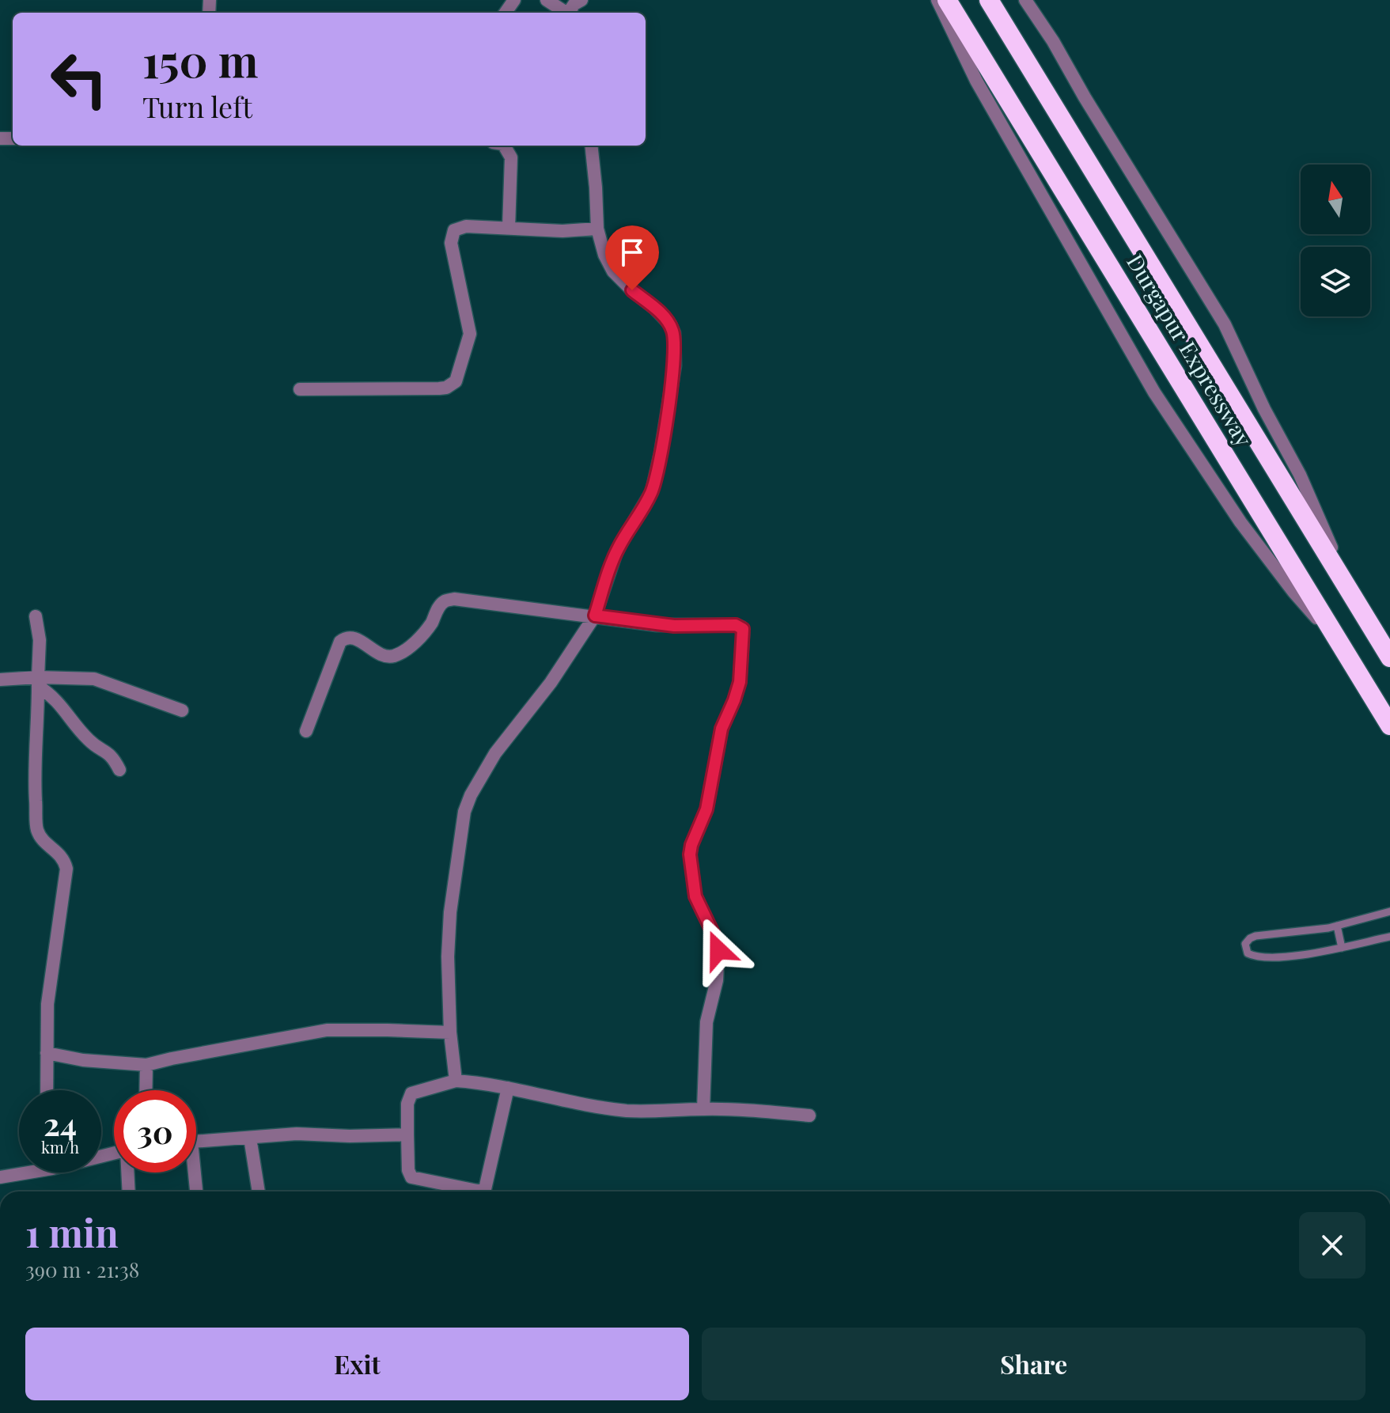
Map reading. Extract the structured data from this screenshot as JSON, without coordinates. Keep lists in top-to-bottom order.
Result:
{
  "streets": {
    "highway": ["Durgapur Expressway"]
  },
  "north": "top",
  "page": {
    "turn": ["150 m", "Turn left"],
    "speed": "24 km/h",
    "limit": "30",
    "heading": ["1 min", "390 m · 21:38"],
    "buttons": ["Exit", "Share"]
  }
}
